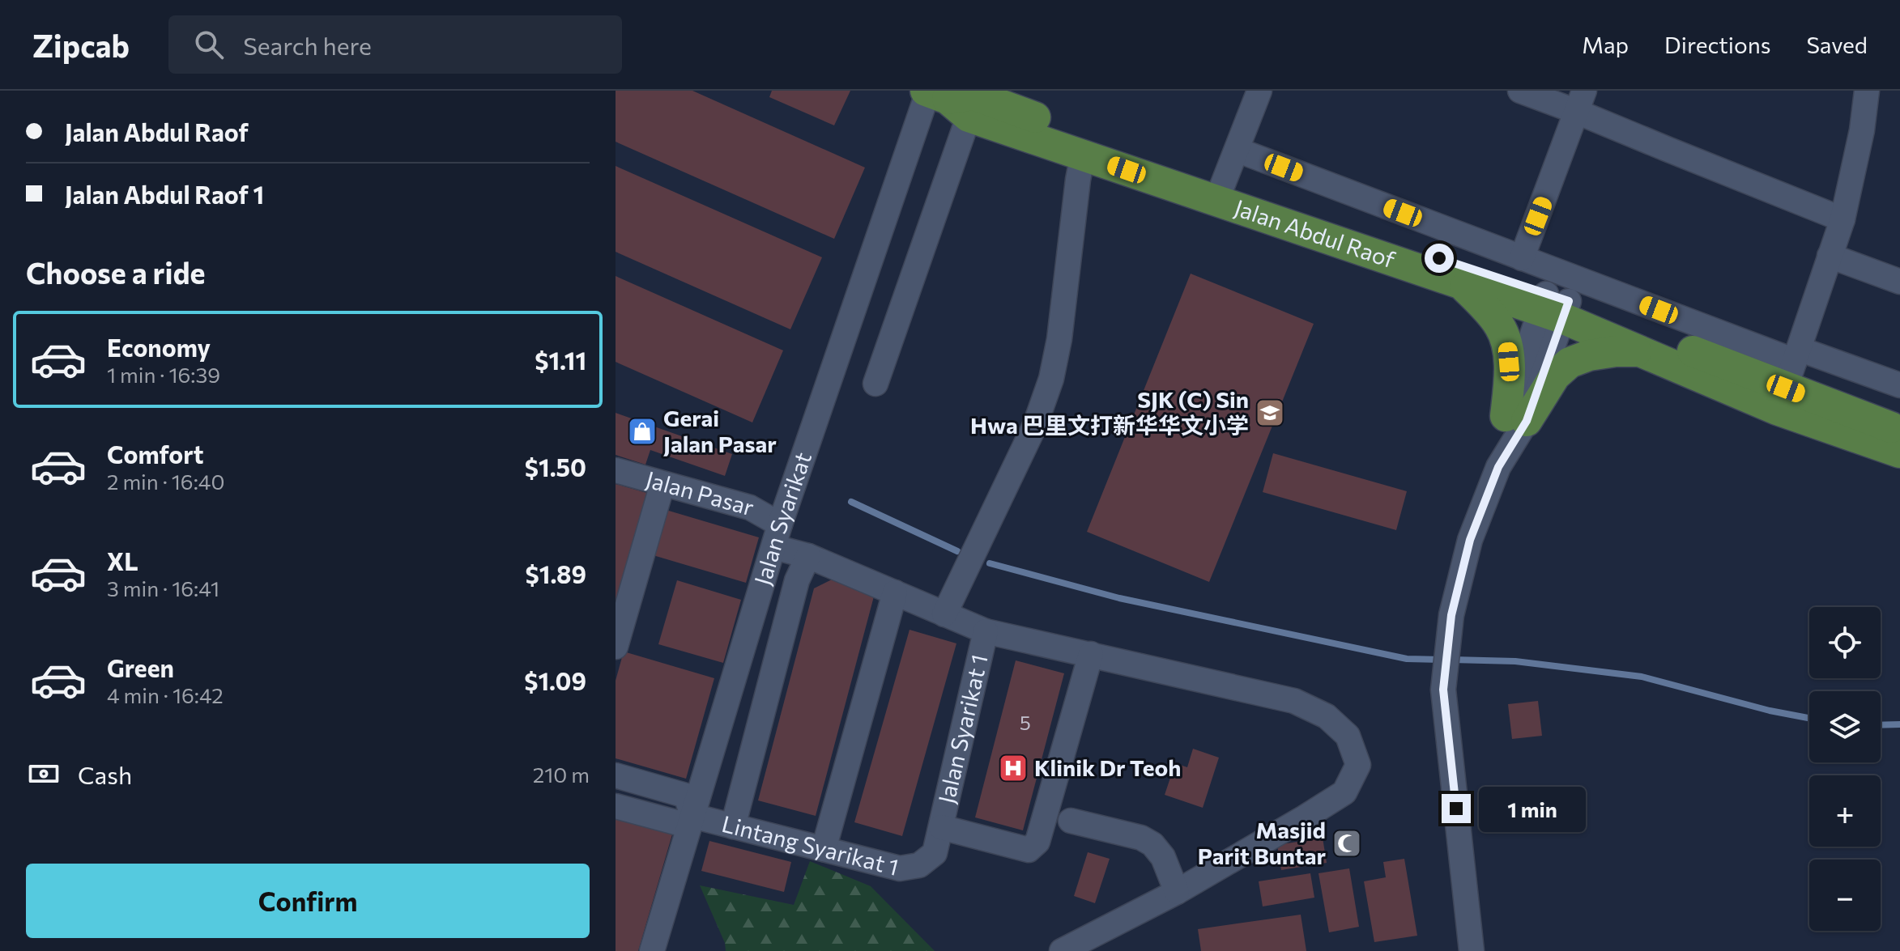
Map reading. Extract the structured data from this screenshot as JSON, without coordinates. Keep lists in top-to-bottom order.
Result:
{
  "streets": {
    "main road": ["Jalan Abdul Raof"],
    "street": [
      "Jalan Pasar",
      "Jalan Syarikat",
      "Jalan Syarikat 1",
      "Lintang Syarikat 1"
    ]
  },
  "crossings": [
    ["Jalan Abdul Raof", "Jalan Syarikat"],
    ["Jalan Pasar", "Jalan Syarikat"],
    ["Jalan Pasar", "Jalan Syarikat 1"],
    ["Jalan Syarikat", "Lintang Syarikat 1"],
    ["Jalan Syarikat 1", "Lintang Syarikat 1"]
  ],
  "places": {
    "school or university": ["SJK (C) Sin Hwa 巴里文打新华华文小学"],
    "shop": ["Gerai Jalan Pasar"],
    "hospital": ["Klinik Dr Teoh"],
    "mosque": ["Masjid Parit Buntar"]
  },
  "house_numbers": ["5"],
  "page": {
    "header": "Zipcab",
    "search": "Search here",
    "nav": ["Map", "Directions", "Saved"],
    "banner": ["Jalan Abdul Raof", "Jalan Abdul Raof 1"],
    "heading": "Choose a ride",
    "list": [
      {
        "name": "Economy",
        "note": "1 min · 16:39",
        "value": "$1.11"
      },
      {
        "name": "Comfort",
        "note": "2 min · 16:40",
        "value": "$1.50"
      },
      {
        "name": "XL",
        "note": "3 min · 16:41",
        "value": "$1.89"
      },
      {
        "name": "Green",
        "note": "4 min · 16:42",
        "value": "$1.09"
      }
    ],
    "map_buttons": ["+", "−"],
    "pay": ["Cash", "210 m"],
    "bubble": "1 min",
    "buttons": "Confirm"
  }
}
